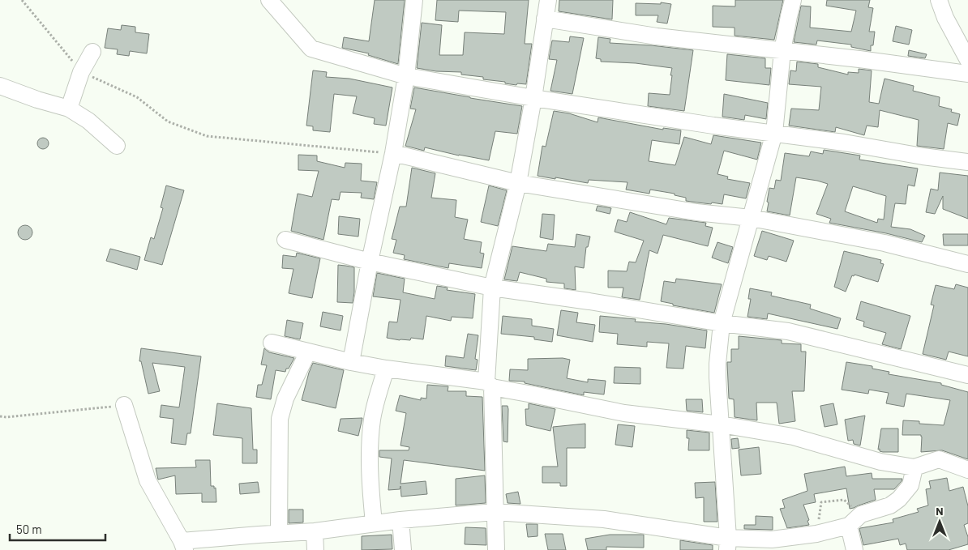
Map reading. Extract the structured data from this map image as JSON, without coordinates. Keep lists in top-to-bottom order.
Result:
{
  "scale_bar": "50 m",
  "north": "top"
}
